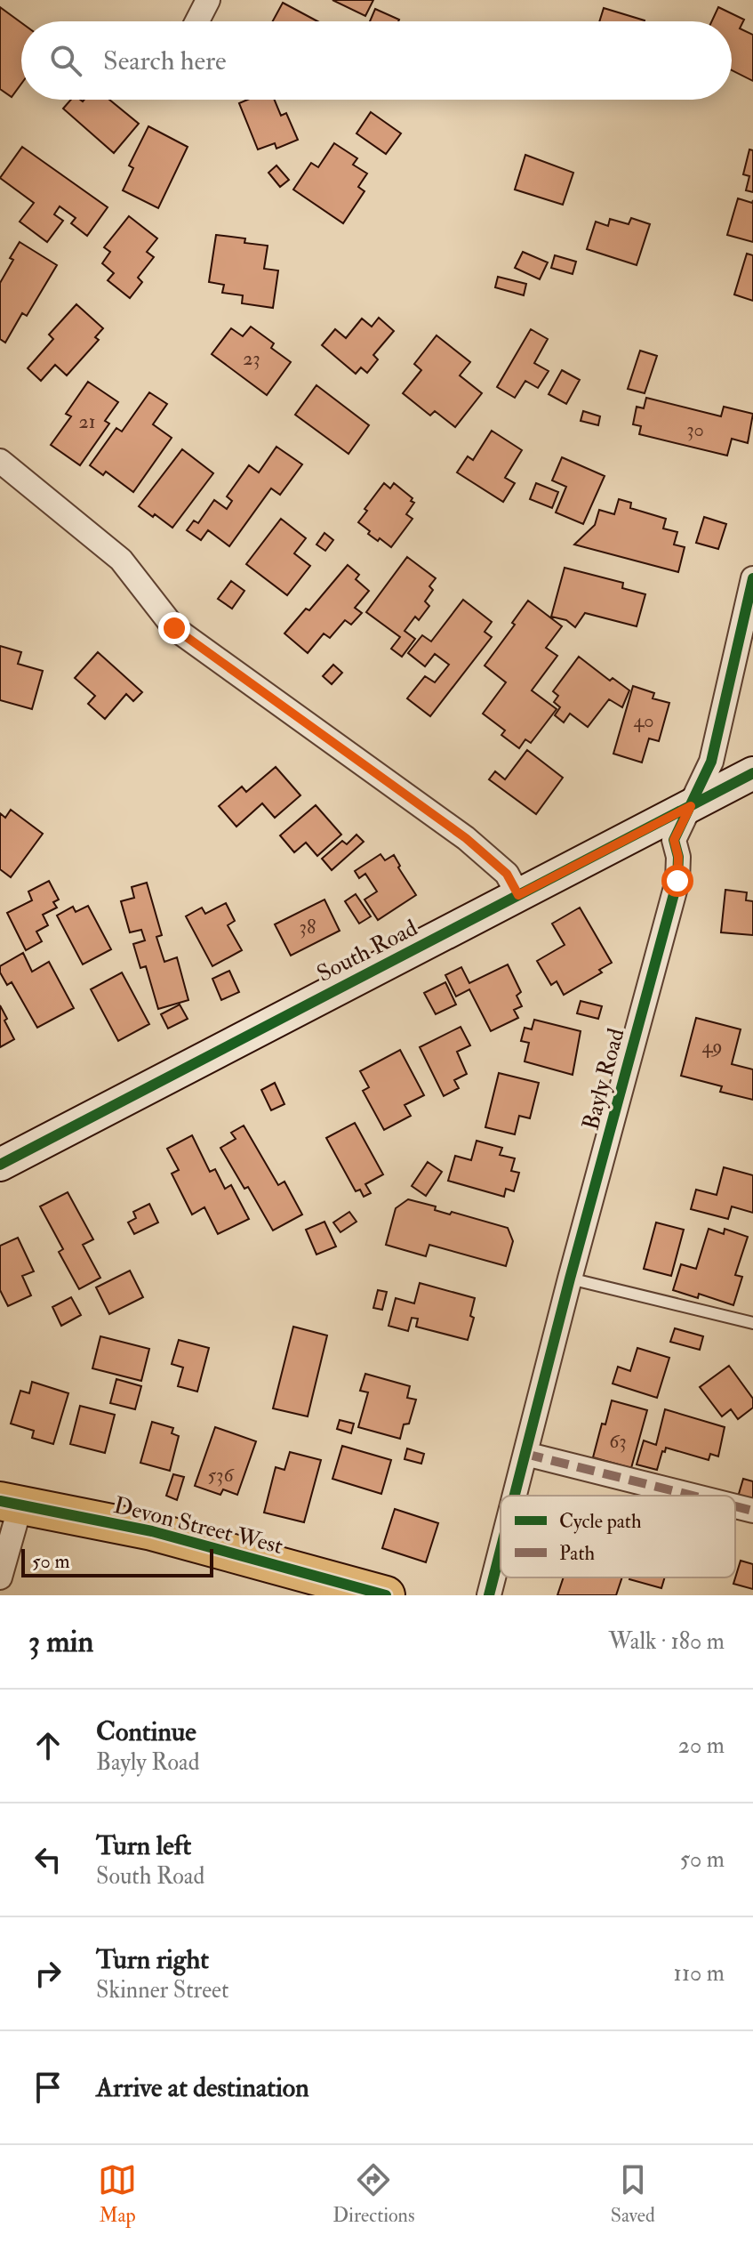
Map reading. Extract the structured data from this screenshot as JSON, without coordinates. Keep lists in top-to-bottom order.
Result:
{
  "streets": {
    "main road": ["Devon Street West"],
    "street": ["South Road", "Bayly Road"]
  },
  "crossings": [
    ["South Road", "Bayly Road"]
  ],
  "house_numbers": [
    "23",
    "21",
    "30",
    "40",
    "38",
    "49",
    "63",
    "536"
  ],
  "legend": ["Cycle path", "Path"],
  "scale_bar": "50 m",
  "page": {
    "search": "Search here",
    "scale": "50 m",
    "heading": ["3 min", "Walk · 180 m"],
    "list": [
      ["Continue", "Bayly Road", "20 m"],
      ["Turn left", "South Road", "50 m"],
      ["Turn right", "Skinner Street", "110 m"],
      "Arrive at destination"
    ],
    "nav": ["Map", "Directions", "Saved"]
  }
}
